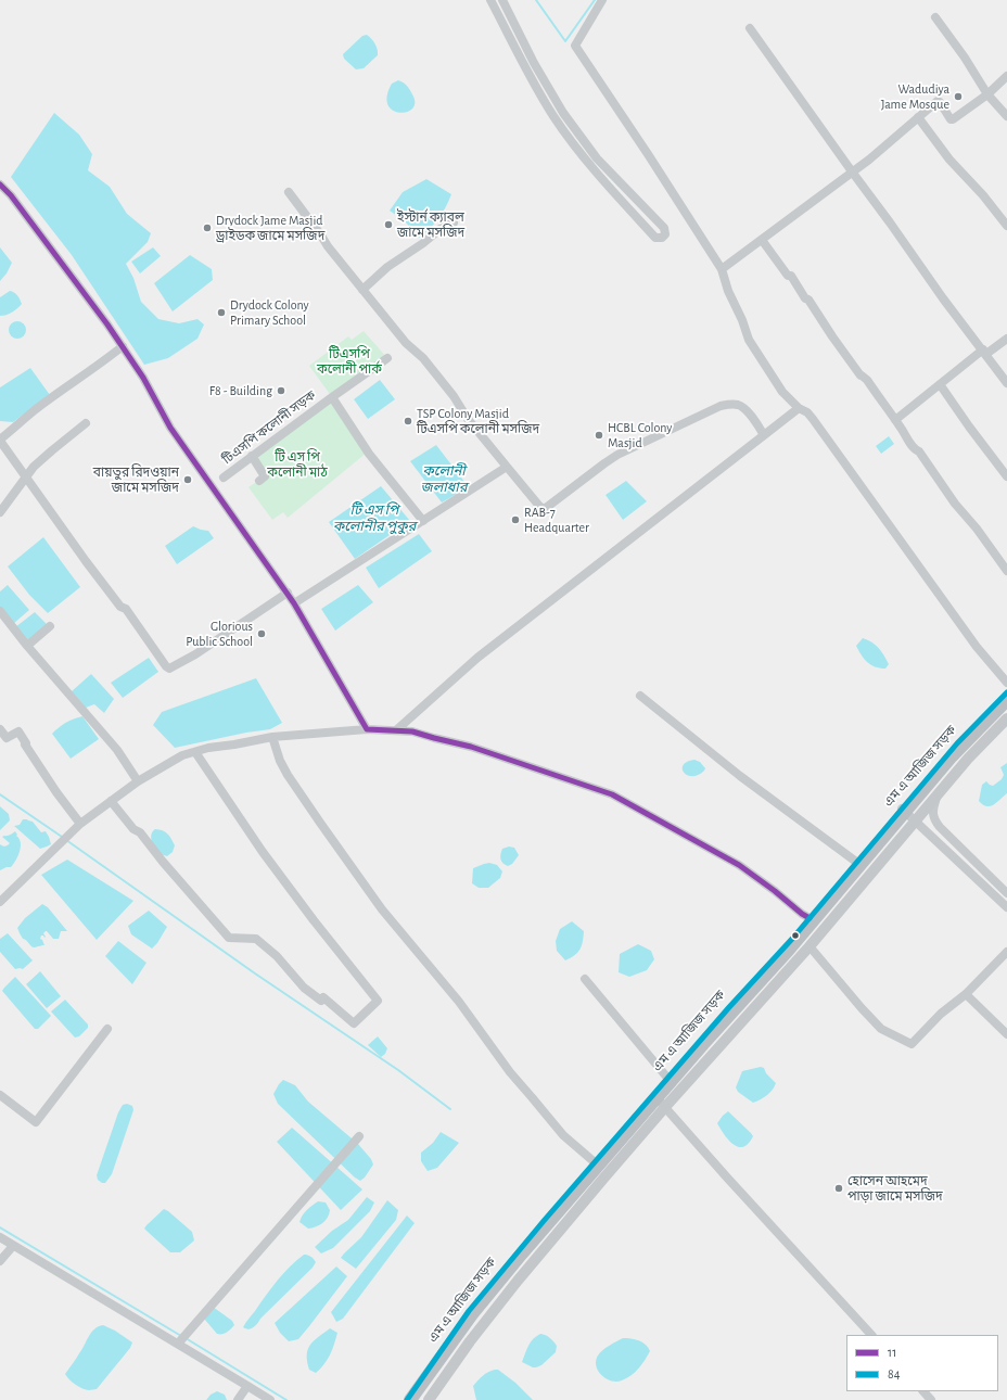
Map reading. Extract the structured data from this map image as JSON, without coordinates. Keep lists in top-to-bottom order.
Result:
{
  "streets": {
    "main road": ["এম এ আজিজ সড়ক"],
    "street": ["টিএসপি কলোনী সড়ক"]
  },
  "water": ["কলোনী জলাধার", "টি এস পি কলোনীর পুকুর"],
  "parks": ["টিএসপি কলোনী পার্ক", "টি এস পি কলোনী মাঠ"],
  "places": [
    "Wadudiya Jame Mosque",
    "ইস্টার্ন ক্যাবল জামে মসজিদ",
    "Drydock Jame Masjid ড্রাইডক জামে মসজিদ",
    "Drydock Colony Primary School",
    "F8 - Building",
    "TSP Colony Masjid টিএসপি কলোনী মসজিদ",
    "HCBL Colony Masjid",
    "বায়তুর রিদওয়ান জামে মসজিদ",
    "RAB-7 Headquarter",
    "Glorious Public School",
    "হোসেন আহমেদ পাড়া জামে মসজিদ"
  ],
  "lines": ["transit line 11", "transit line 84"],
  "legend": ["11", "84"]
}
